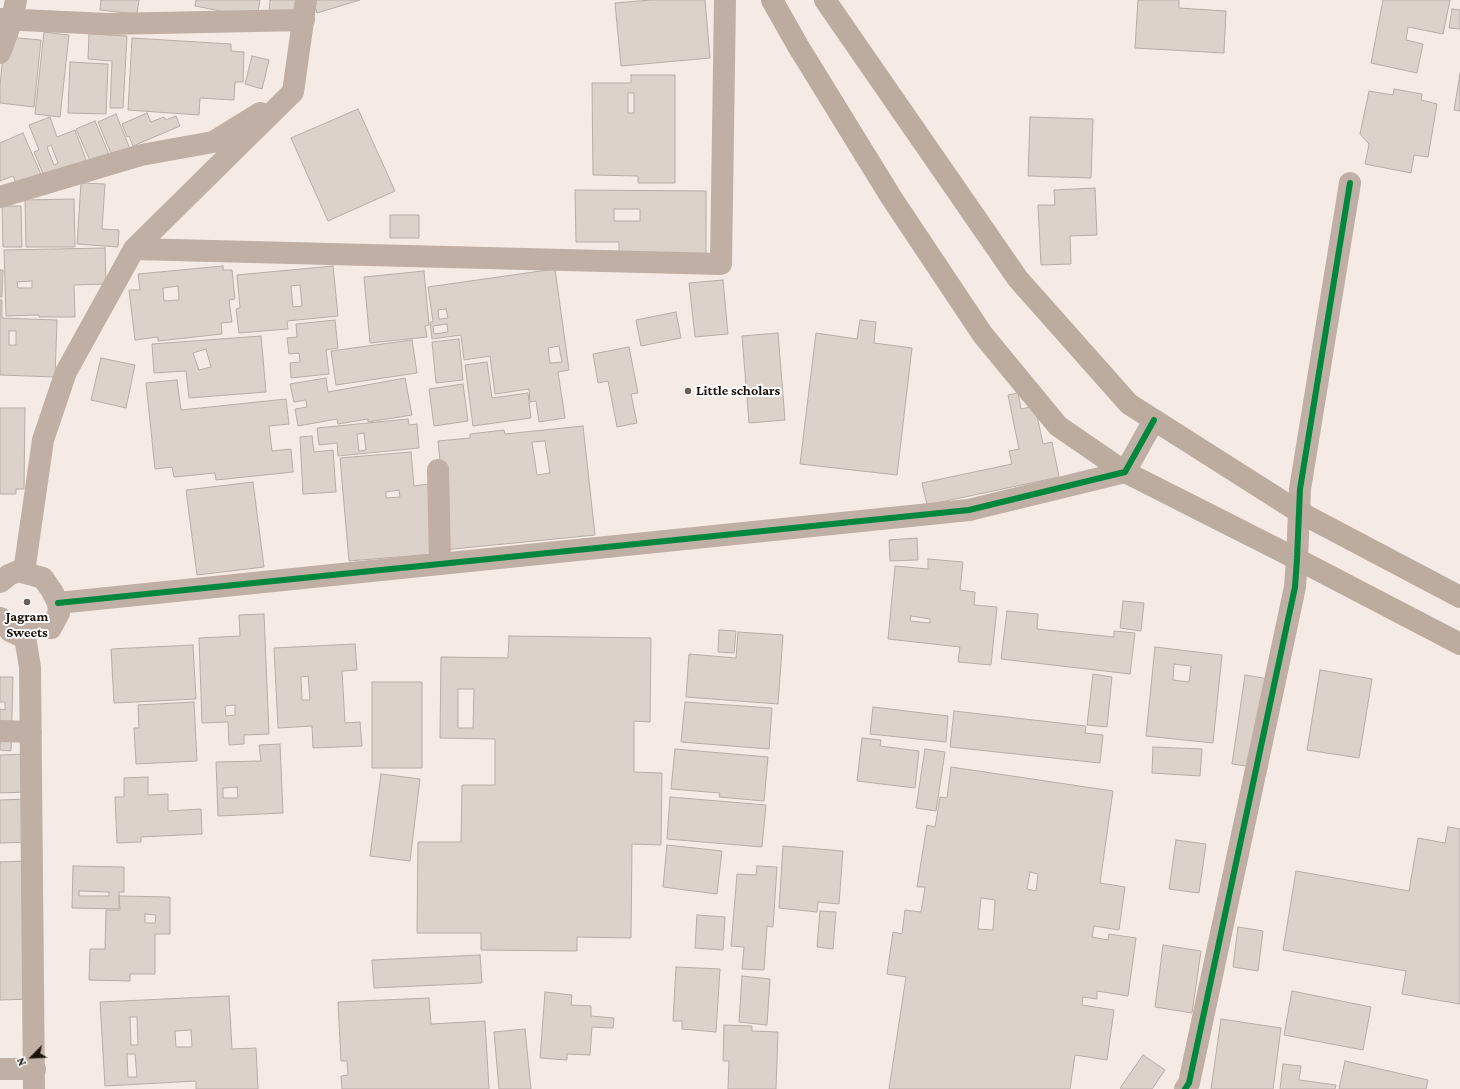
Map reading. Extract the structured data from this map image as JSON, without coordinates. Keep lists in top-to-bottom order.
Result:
{
  "places": ["Little scholars", "Jagram Sweets"],
  "north": "bottom left"
}
